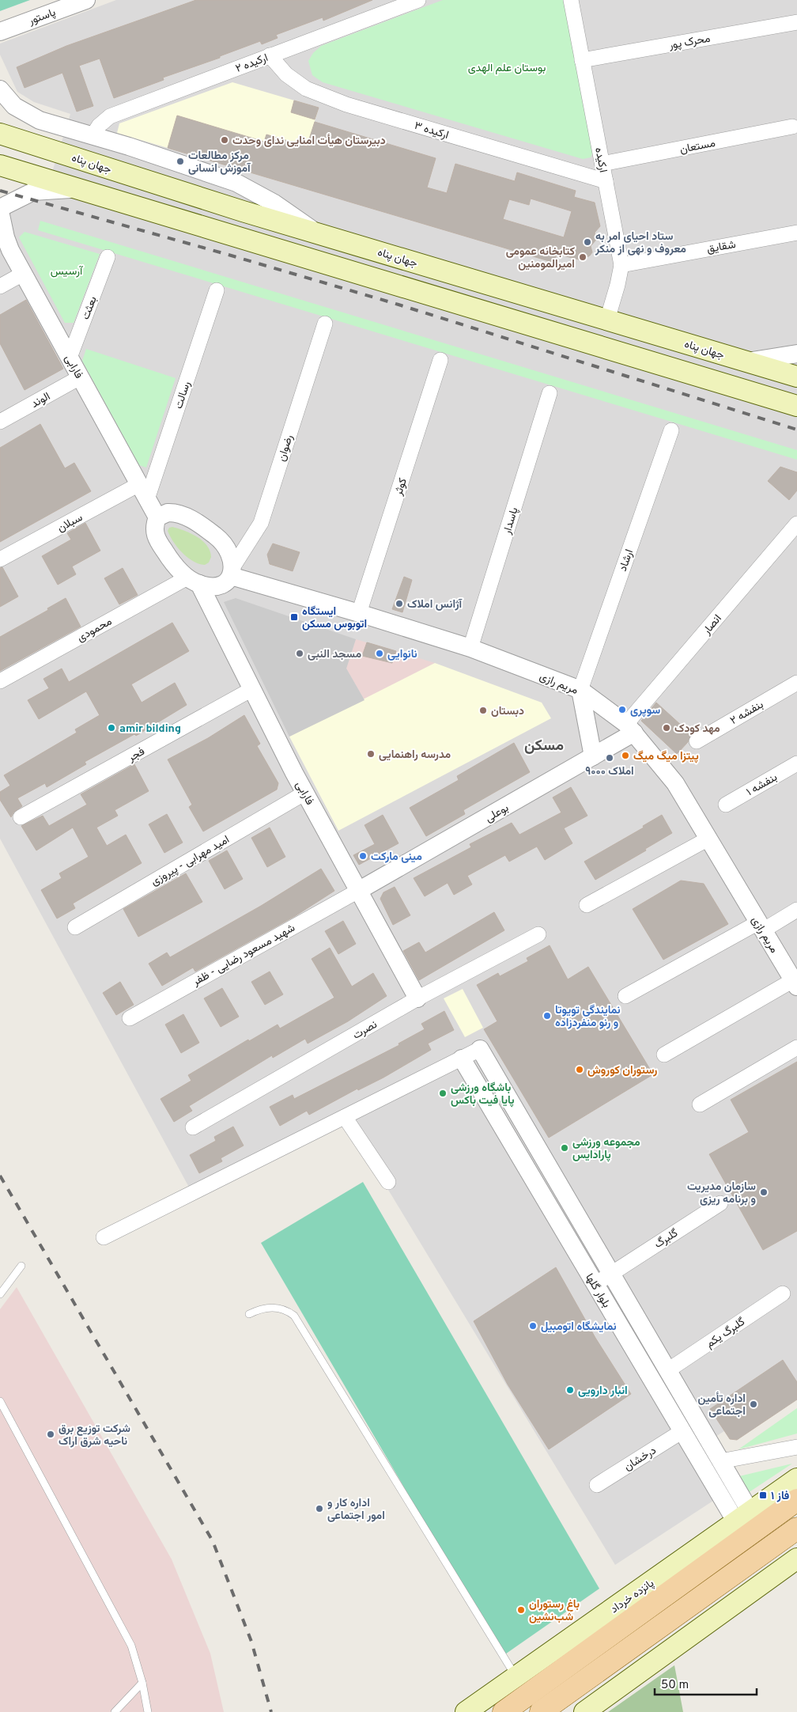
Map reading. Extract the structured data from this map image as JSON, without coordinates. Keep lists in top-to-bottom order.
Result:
{
  "streets": {
    "main road": ["جهان پناه", "پانزده خرداد"],
    "street": [
      "پاستور",
      "محرک پور",
      "ارکیده ۲",
      "ارکیده ۳",
      "مستعان",
      "ارکیده",
      "شقایق",
      "بعثت",
      "فارابی",
      "رسالت",
      "الوند",
      "رضوان",
      "کوثر",
      "پاسدار",
      "سبلان",
      "ارشاد",
      "انصار",
      "محمودی",
      "مریم رازی",
      "بنفشه ۲",
      "فجر",
      "بنفشه ۱",
      "بوعلی",
      "امید مهرابی - پیروزی",
      "شهید مسعود رضایی - ظفر",
      "نصرت",
      "گلبرگ",
      "بلوار گلها",
      "گلبرگ یکم",
      "درخشان"
    ]
  },
  "crossings": [
    ["محرک پور", "ارکیده"],
    ["ارکیده ۲", "ارکیده ۳"],
    ["ارکیده ۳", "ارکیده"],
    ["مستعان", "ارکیده"],
    ["ارکیده", "جهان پناه"],
    ["ارکیده", "شقایق"],
    ["بعثت", "فارابی"],
    ["فارابی", "رسالت"],
    ["فارابی", "الوند"],
    ["فارابی", "سبلان"],
    ["فارابی", "محمودی"],
    ["فارابی", "فجر"],
    ["فارابی", "بوعلی"],
    ["فارابی", "امید مهرابی - پیروزی"],
    ["فارابی", "شهید مسعود رضایی - ظفر"],
    ["فارابی", "نصرت"],
    ["رسالت", "سبلان"],
    ["رضوان", "مریم رازی"],
    ["کوثر", "مریم رازی"],
    ["پاسدار", "مریم رازی"],
    ["ارشاد", "مریم رازی"],
    ["انصار", "مریم رازی"],
    ["انصار", "بوعلی"],
    ["مریم رازی", "بوعلی"],
    ["بوعلی", "شهید مسعود رضایی - ظفر"],
    ["گلبرگ", "بلوار گلها"],
    ["بلوار گلها", "گلبرگ یکم"],
    ["بلوار گلها", "درخشان"],
    ["بلوار گلها", "پانزده خرداد"]
  ],
  "districts": ["مسکن"],
  "parks": ["بوستان علم الهدی", "آرسیس"],
  "places": {
    "other": [
      "دبیرستان هیأت امنایی ندای وحدت",
      "مرکز مطالعات آموزش انسانی",
      "ستاد احیای امر به معروف و نهی از منکر",
      "کتابخانه عمومی امیرالمومنین",
      "آژانس املاک",
      "مسجد النبی",
      "نانوایی",
      "سوپری",
      "دبستان",
      "amir bilding",
      "مهد کودک",
      "مدرسه راهنمایی",
      "پیتزا میگ میگ",
      "املاک ۹۰۰۰",
      "مینی مارکت",
      "نمایندگی تویوتا و رنو منفردزاده",
      "رستوران کوروش",
      "باشگاه ورزشی پایا فیت باکس",
      "مجموعه ورزشی پارادایس",
      "سازمان مدیریت و برنامه ریزی",
      "نمایشگاه اتومبیل",
      "انبار دارویی",
      "اداره تأمین اجتماعی",
      "شرکت توزیع برق ناحیه شرق اراک",
      "اداره کار و امور اجتماعی",
      "باغ رستوران شب‌نشین"
    ],
    "transit": ["ایستگاه اتوبوس مسکن", "فاز ۱"]
  },
  "scale_bar": "50 m"
}
